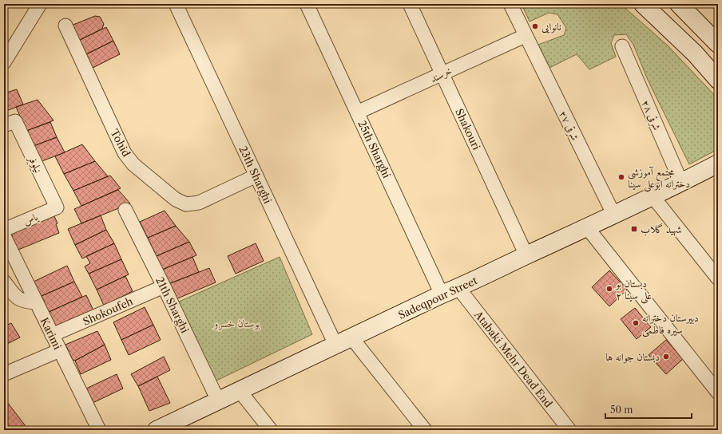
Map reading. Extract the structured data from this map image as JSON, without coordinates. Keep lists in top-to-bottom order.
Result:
{
  "streets": {
    "main road": ["Sadeqpour Street"],
    "street": [
      "خرسند",
      "۲۸ شرقی",
      "۲۷ شرقی",
      "Shakouri",
      "Tohid",
      "25th Sharghi",
      "نیلوفر",
      "23th Sharghi",
      "یاس",
      "21th Sharghi",
      "Shokoufeh",
      "Karimi",
      "Atabaki Mehr Dead End"
    ]
  },
  "crossings": [
    ["خرسند", "۲۷ شرقی"],
    ["خرسند", "Shakouri"],
    ["خرسند", "25th Sharghi"],
    ["۲۸ شرقی", "Sadeqpour Street"],
    ["۲۷ شرقی", "Sadeqpour Street"],
    ["Shakouri", "Sadeqpour Street"],
    ["Tohid", "23th Sharghi"],
    ["25th Sharghi", "Sadeqpour Street"],
    ["نیلوفر", "یاس"],
    ["23th Sharghi", "Sadeqpour Street"],
    ["Sadeqpour Street", "21th Sharghi"],
    ["Sadeqpour Street", "Atabaki Mehr Dead End"],
    ["21th Sharghi", "Shokoufeh"],
    ["Shokoufeh", "Karimi"]
  ],
  "parks": ["بوستان خسرو"],
  "places": {
    "other": [
      "نانوایی",
      "مجتمع آموزشی دخترانه ابوعلی سینا",
      "دبستان بو علی سینا ۲",
      "دبیرستان دخترانه سیره فاطمی",
      "دبستان جوانه ها"
    ],
    "transit": ["شهید گلاب"]
  },
  "scale_bar": "50 m"
}
